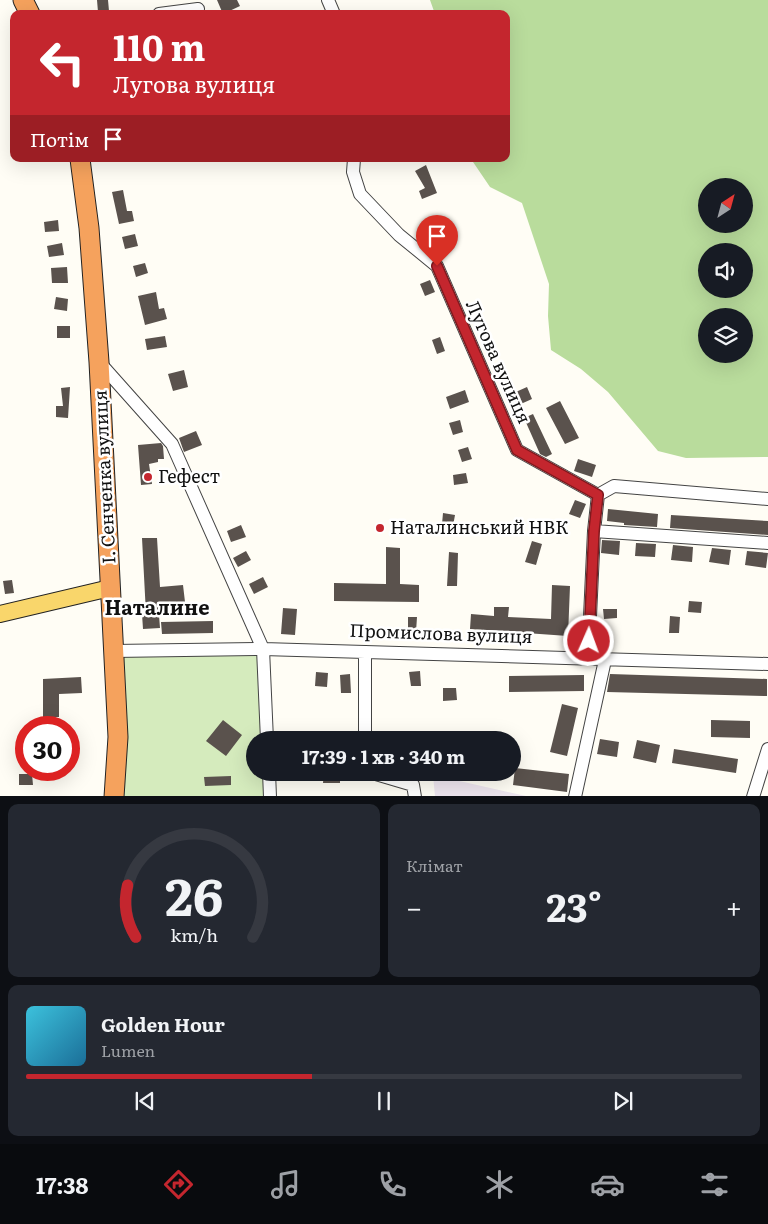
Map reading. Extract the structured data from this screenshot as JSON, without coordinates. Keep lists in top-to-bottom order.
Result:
{
  "streets": {
    "highway": ["І. Сенченка вулиця"],
    "street": ["Лугова вулиця", "Промислова вулиця"]
  },
  "crossings": [
    ["І. Сенченка вулиця", "Промислова вулиця"]
  ],
  "districts": ["Наталине"],
  "places": ["Гефест", "Наталинський НВК"],
  "north": "top right",
  "page": {
    "turn": ["110 m", "Лугова вулиця"],
    "then": "Потім",
    "limit": "30",
    "trip": "17:39 · 1 хв · 340 m",
    "tile": "Клімат",
    "heat": ["−", "23°", "+"],
    "song": ["Golden Hour", "Lumen"],
    "tabs": "17:38",
    "gauge": ["26", "km/h"]
  }
}
